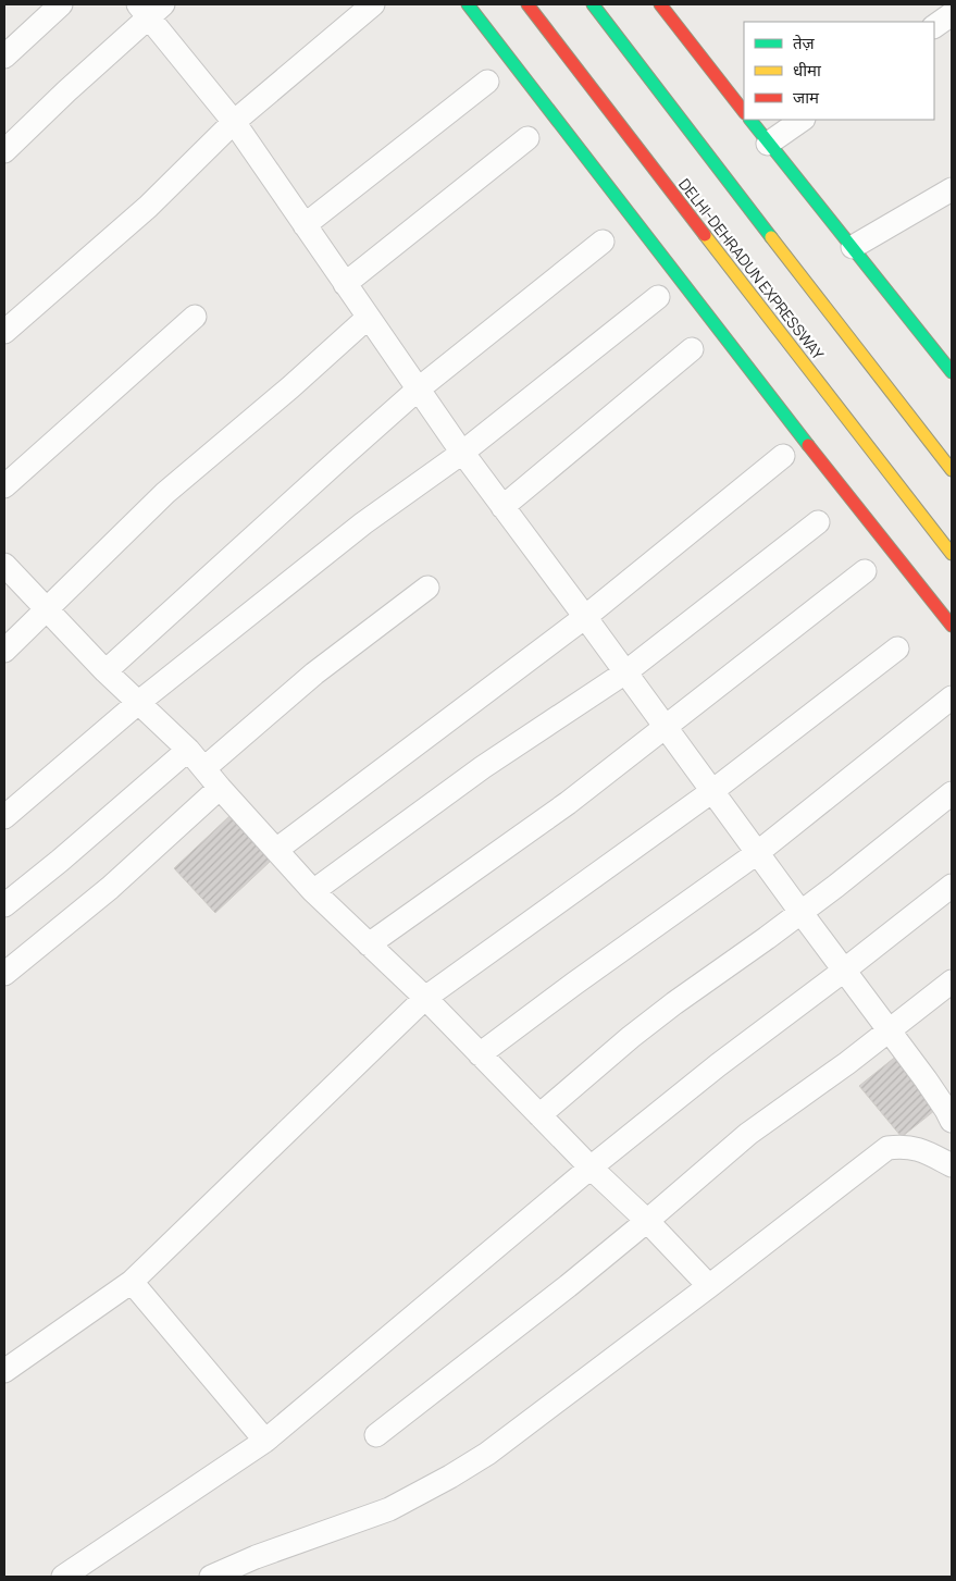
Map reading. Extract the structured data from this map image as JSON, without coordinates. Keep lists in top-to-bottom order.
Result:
{
  "streets": {
    "main road": ["DELHI-DEHRADUN EXPRESSWAY"]
  },
  "legend": ["तेज़", "धीमा", "जाम"]
}
